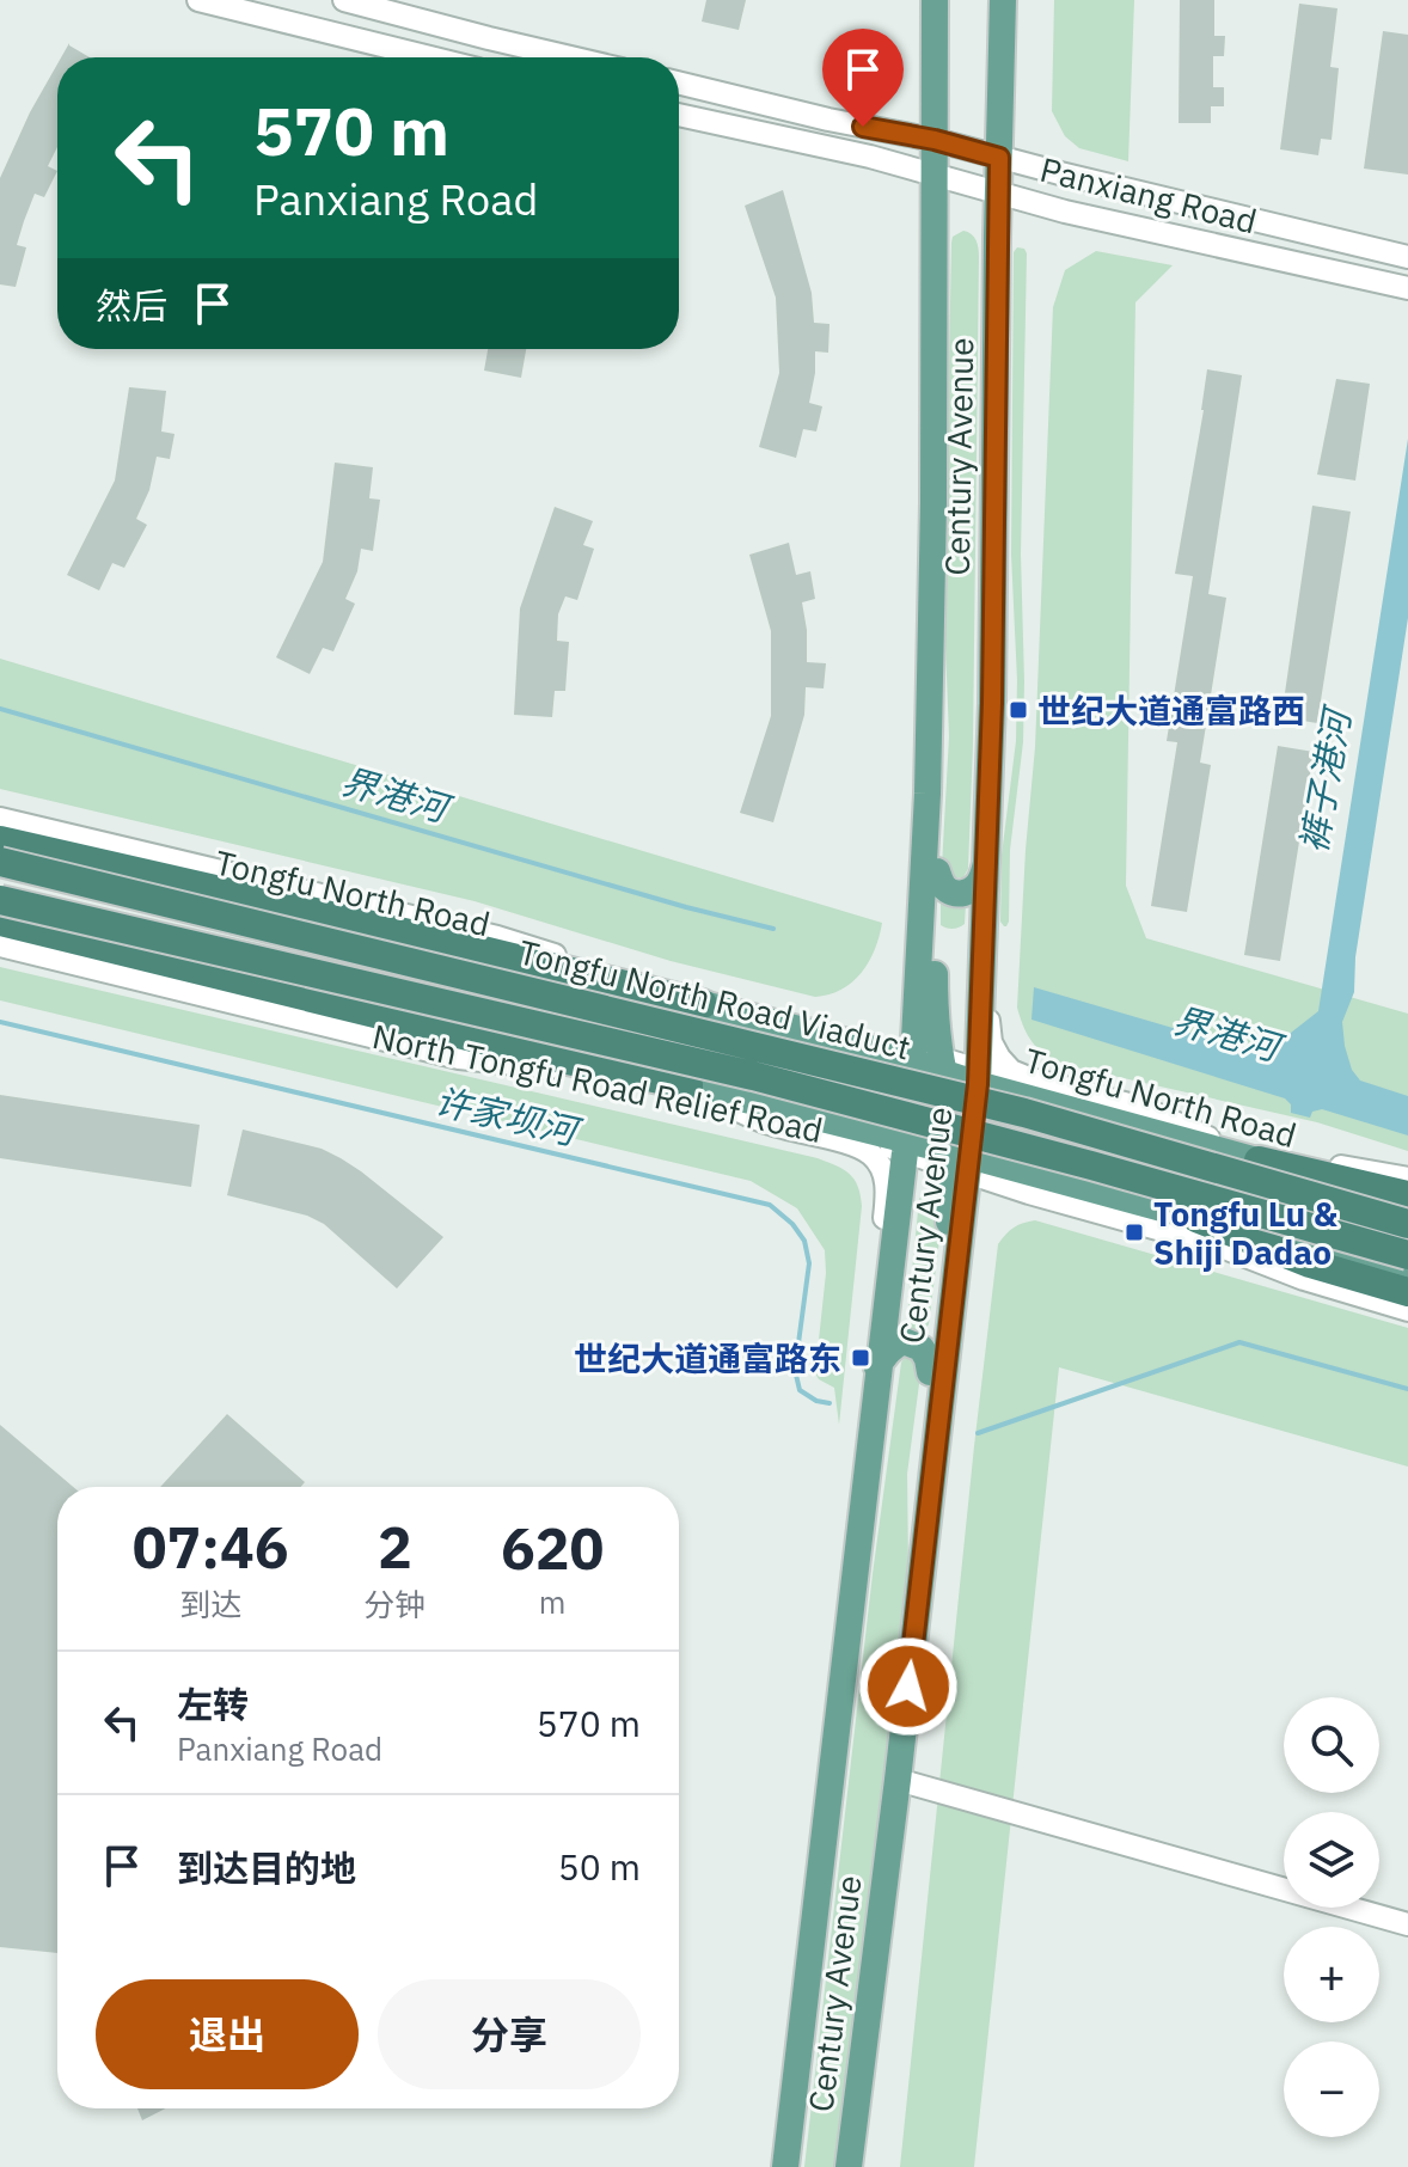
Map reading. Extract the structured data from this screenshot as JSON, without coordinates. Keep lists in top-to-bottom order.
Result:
{
  "streets": {
    "highway": ["Tongfu North Road Viaduct"],
    "main road": ["Century Avenue", "Tongfu North Road"],
    "street": ["Panxiang Road", "North Tongfu Road Relief Road"]
  },
  "crossings": [
    ["Panxiang Road", "Century Avenue"],
    ["Century Avenue", "Tongfu North Road"],
    ["Century Avenue", "North Tongfu Road Relief Road"]
  ],
  "water": ["裤子港河", "界港河", "许家坝河"],
  "places": {
    "transit": ["世纪大道通富路西", "Tongfu Lu & Shiji Dadao", "世纪大道通富路东"]
  },
  "page": {
    "turn": ["570 m", "Panxiang Road"],
    "then": "然后",
    "eta": [
      "07:46",
      "到达",
      "2",
      "分钟",
      "620",
      "m"
    ],
    "list": [
      {
        "name": "左转",
        "note": "Panxiang Road",
        "value": "570 m"
      },
      {
        "name": "到达目的地",
        "value": "50 m"
      }
    ],
    "map_buttons": ["+", "−"],
    "buttons": ["退出", "分享"]
  }
}
